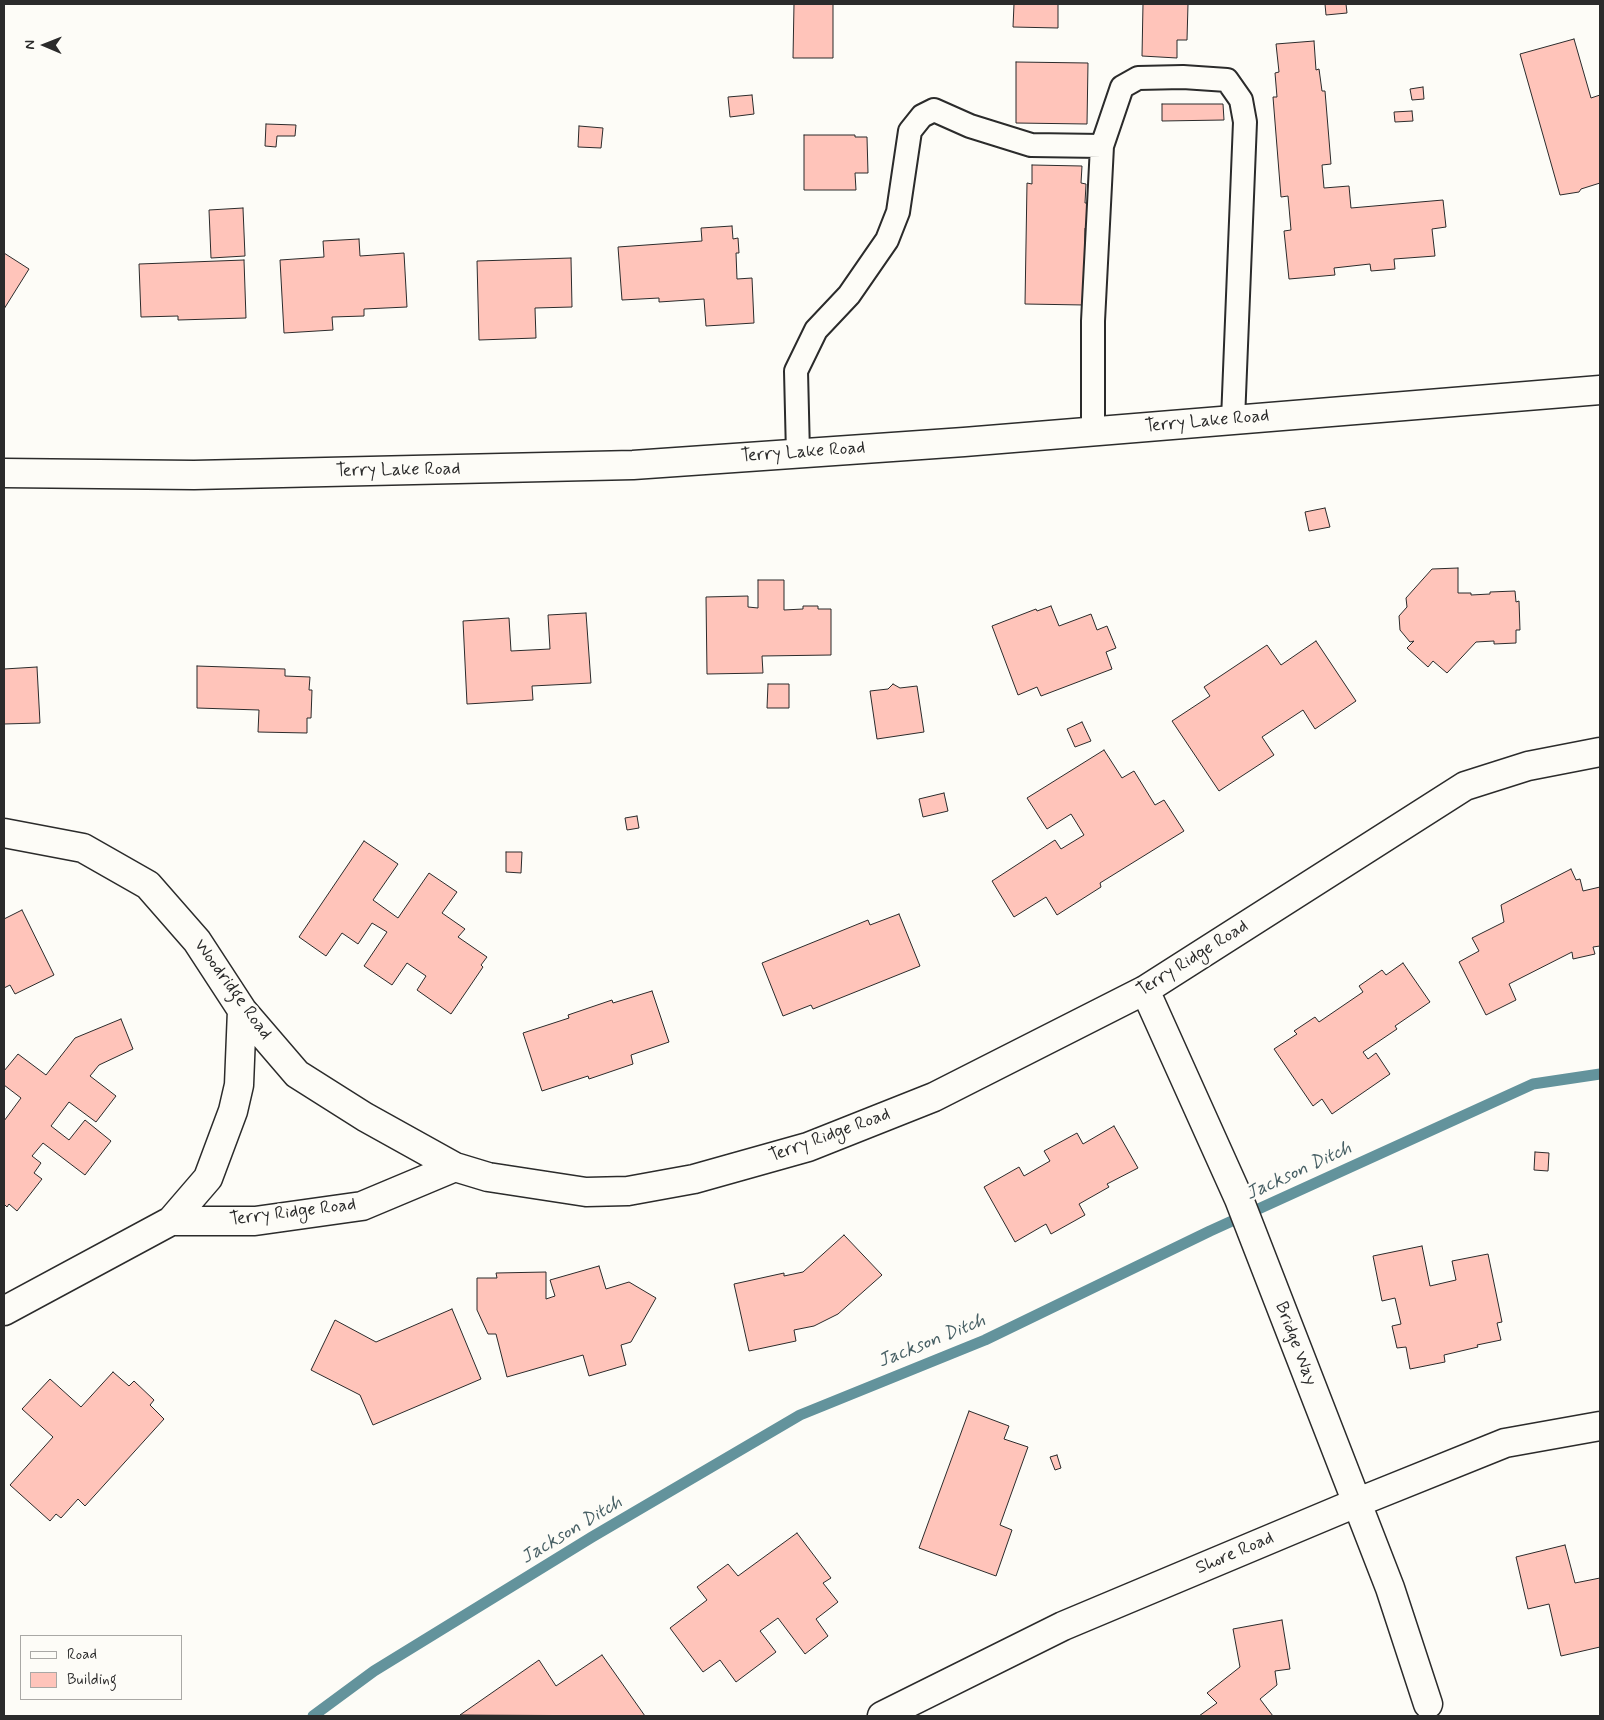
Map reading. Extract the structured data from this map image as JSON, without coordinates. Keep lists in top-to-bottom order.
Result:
{
  "streets": {
    "street": [
      "Terry Lake Road",
      "Terry Ridge Road",
      "Woodridge Road",
      "Bridge Way",
      "Shore Road"
    ]
  },
  "crossings": [
    ["Terry Ridge Road", "Woodridge Road"],
    ["Terry Ridge Road", "Bridge Way"],
    ["Bridge Way", "Shore Road"]
  ],
  "water": ["Jackson Ditch"],
  "legend": ["Road", "Building"],
  "north": "left"
}
